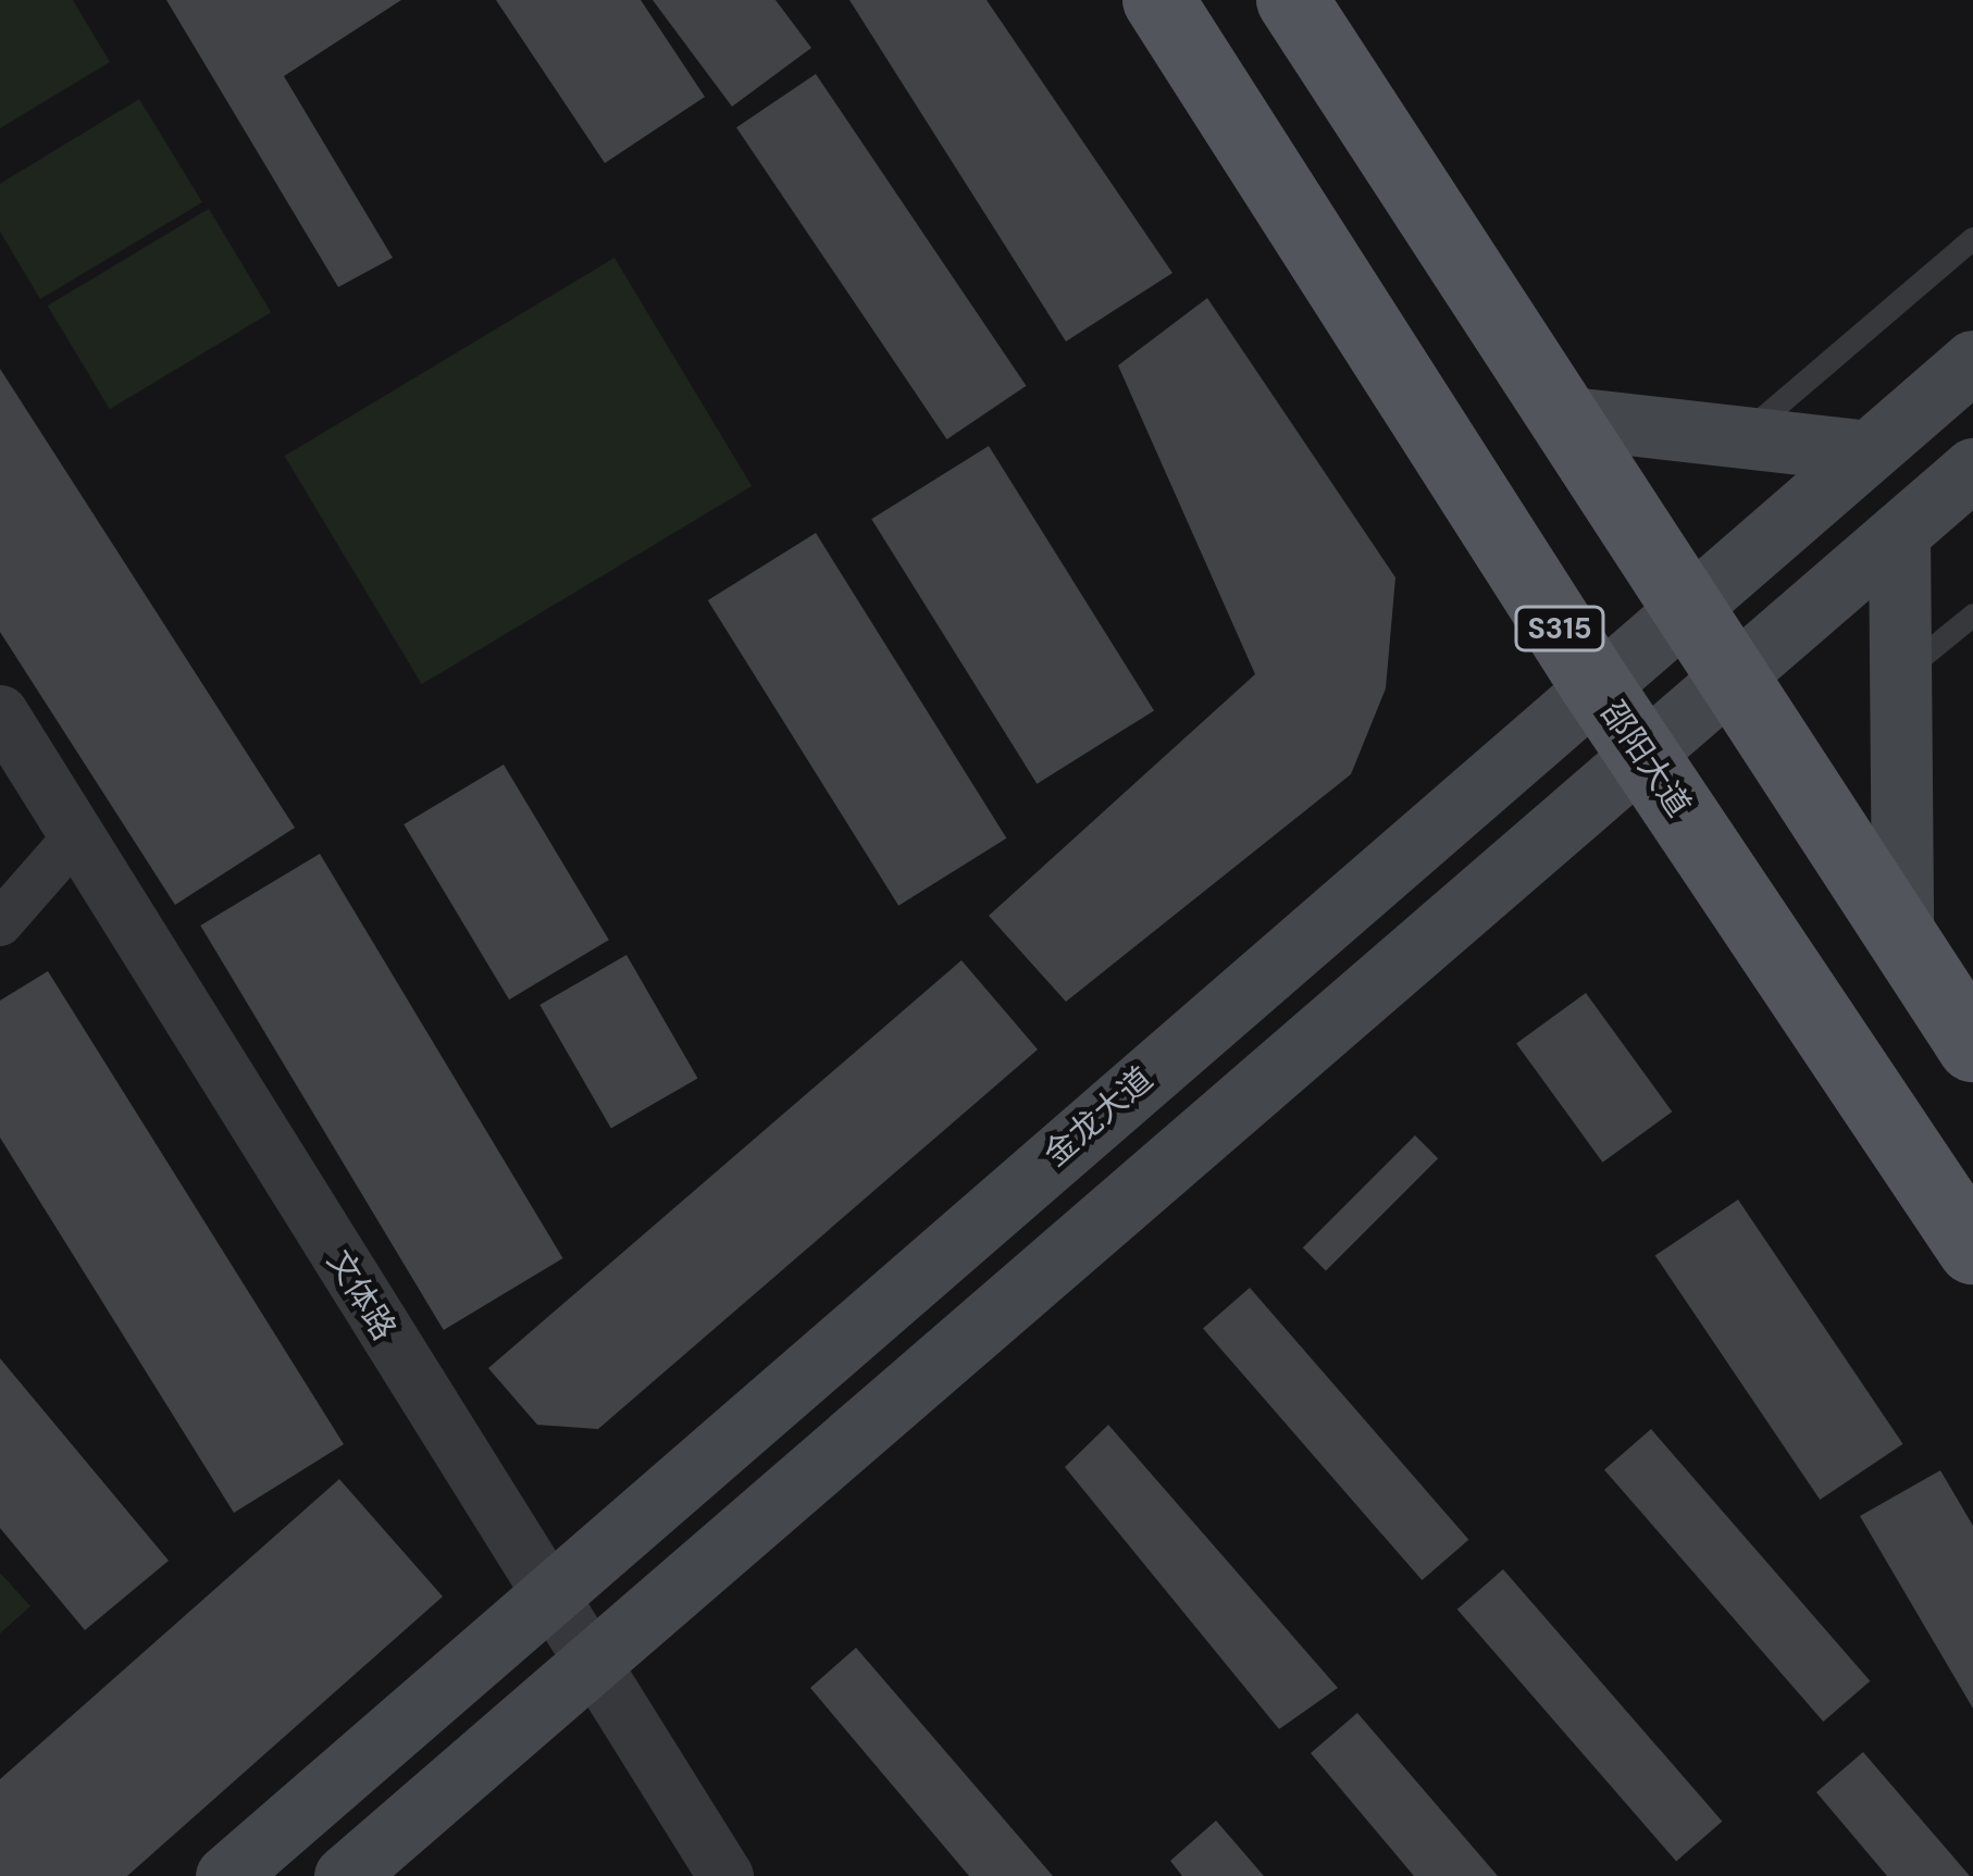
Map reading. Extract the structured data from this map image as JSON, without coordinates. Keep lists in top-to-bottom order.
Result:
{
  "streets": {
    "main road": ["S315", "邵阳大道", "金龙大道"],
    "street": ["文体路"]
  },
  "crossings": [
    ["邵阳大道", "金龙大道"],
    ["金龙大道", "文体路"]
  ]
}
